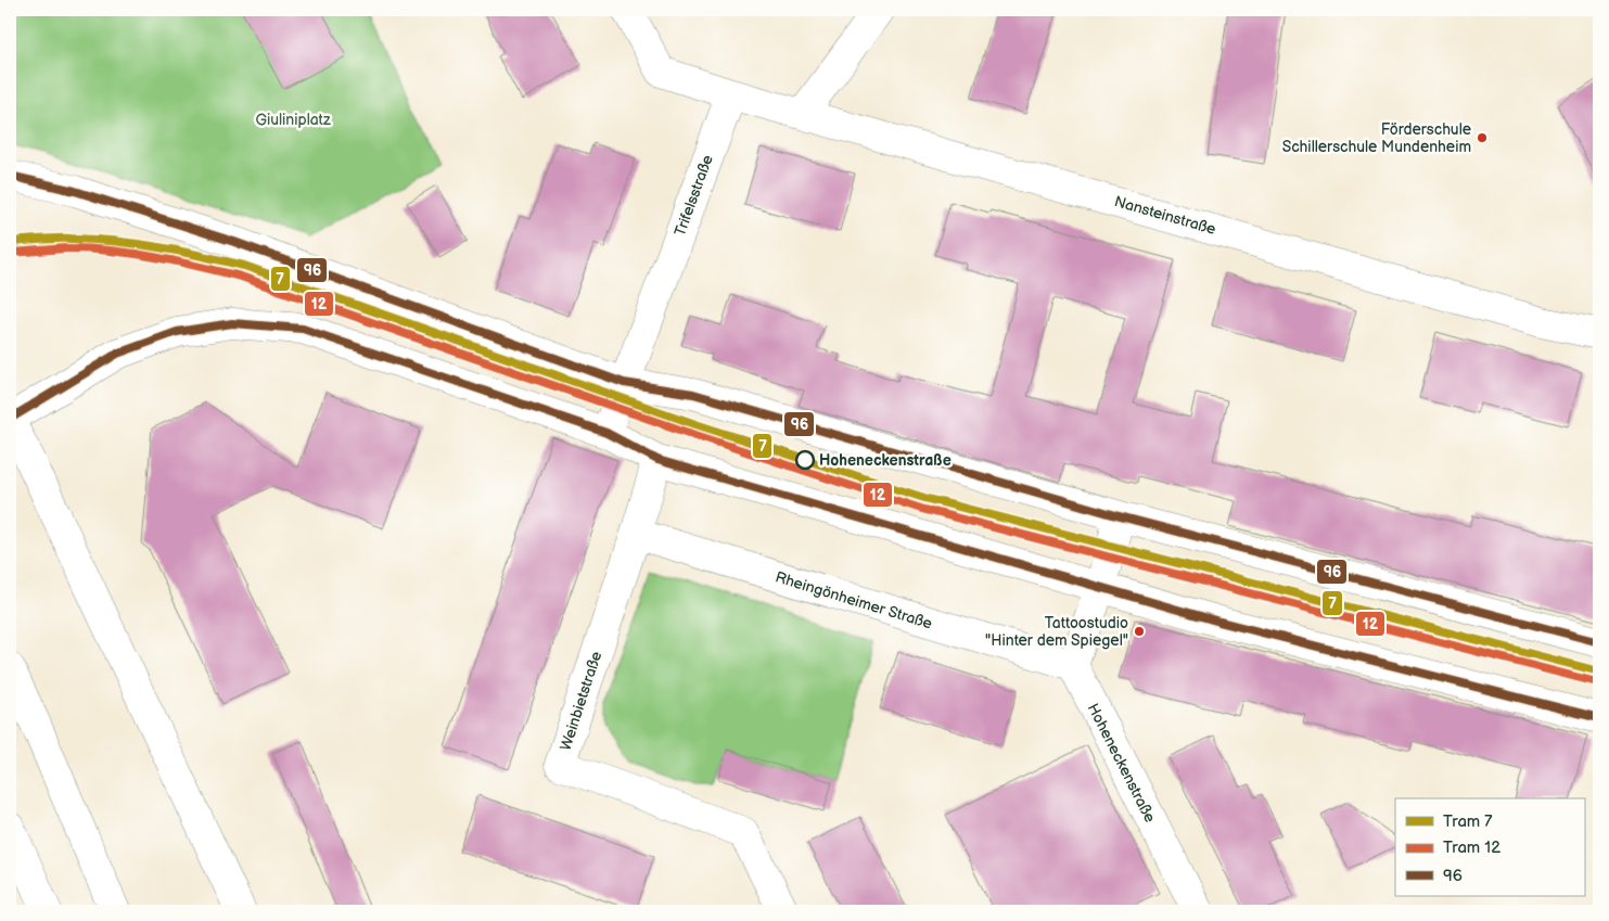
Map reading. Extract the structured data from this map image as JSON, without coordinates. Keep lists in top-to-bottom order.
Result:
{
  "streets": {
    "main road": [
      "Trifelsstraße",
      "Nansteinstraße",
      "Rheingönheimer Straße",
      "Weinbietstraße",
      "Hoheneckenstraße"
    ]
  },
  "crossings": [
    ["Trifelsstraße", "Nansteinstraße"],
    ["Rheingönheimer Straße", "Weinbietstraße"],
    ["Rheingönheimer Straße", "Hoheneckenstraße"]
  ],
  "parks": ["Giuliniplatz"],
  "places": ["Förderschule Schillerschule Mundenheim", "Hoheneckenstraße", "Tattoostudio \"Hinter dem Spiegel\""],
  "lines": ["transit line 96", "tram line 7", "tram line 12"],
  "legend": ["Tram 7", "Tram 12", "96"]
}
